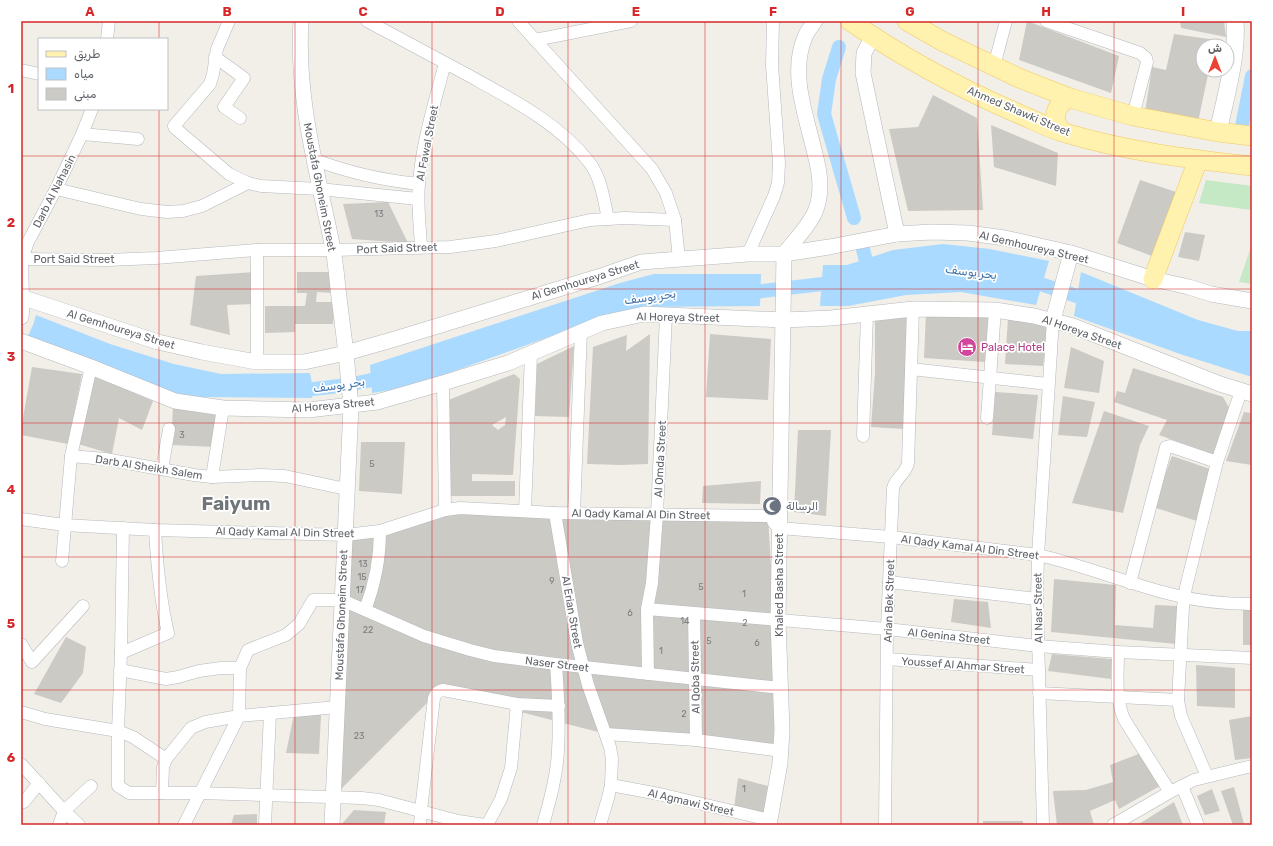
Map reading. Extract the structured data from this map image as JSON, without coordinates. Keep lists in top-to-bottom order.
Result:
{
  "streets": {
    "main road": ["Ahmed Shawki Street"],
    "street": [
      "Al Fawal Street",
      "Moustafa Ghoneim Street",
      "Darb Al Nahasin",
      "Al Gemhoureya Street",
      "Port Said Street",
      "Al Horeya Street",
      "Al Omda Street",
      "Darb Al Sheikh Salem",
      "Al Qady Kamal Al Din Street",
      "Khaled Basha Street",
      "Arian Bek Street",
      "Al Nasr Street",
      "Al Erian Street",
      "Al Genina Street",
      "Naser Street",
      "Youssef Al Ahmar Street",
      "Al Qoba Street",
      "Al Agmawi Street"
    ]
  },
  "crossings": [
    ["Al Fawal Street", "Port Said Street"],
    ["Moustafa Ghoneim Street", "Al Gemhoureya Street"],
    ["Moustafa Ghoneim Street", "Port Said Street"],
    ["Moustafa Ghoneim Street", "Al Horeya Street"],
    ["Moustafa Ghoneim Street", "Darb Al Sheikh Salem"],
    ["Moustafa Ghoneim Street", "Al Qady Kamal Al Din Street"],
    ["Moustafa Ghoneim Street", "Naser Street"],
    ["Darb Al Nahasin", "Al Gemhoureya Street"],
    ["Darb Al Nahasin", "Port Said Street"],
    ["Al Gemhoureya Street", "Khaled Basha Street"],
    ["Al Horeya Street", "Al Omda Street"],
    ["Al Horeya Street", "Khaled Basha Street"],
    ["Al Horeya Street", "Arian Bek Street"],
    ["Al Horeya Street", "Al Nasr Street"],
    ["Al Omda Street", "Al Qady Kamal Al Din Street"],
    ["Al Omda Street", "Al Genina Street"],
    ["Al Omda Street", "Naser Street"],
    ["Al Qady Kamal Al Din Street", "Khaled Basha Street"],
    ["Al Qady Kamal Al Din Street", "Arian Bek Street"],
    ["Al Qady Kamal Al Din Street", "Al Nasr Street"],
    ["Al Qady Kamal Al Din Street", "Al Erian Street"],
    ["Khaled Basha Street", "Al Genina Street"],
    ["Khaled Basha Street", "Naser Street"],
    ["Khaled Basha Street", "Al Agmawi Street"],
    ["Arian Bek Street", "Al Genina Street"],
    ["Arian Bek Street", "Youssef Al Ahmar Street"],
    ["Al Nasr Street", "Al Genina Street"],
    ["Al Nasr Street", "Youssef Al Ahmar Street"],
    ["Al Erian Street", "Naser Street"],
    ["Al Erian Street", "Al Agmawi Street"],
    ["Al Genina Street", "Al Qoba Street"],
    ["Naser Street", "Al Qoba Street"]
  ],
  "districts": ["Faiyum"],
  "water": ["بحر يوسف"],
  "places": {
    "hotel": ["Palace Hotel"],
    "mosque": ["الرسالة"]
  },
  "house_numbers": [
    "13",
    "3",
    "5",
    "13",
    "15",
    "9",
    "5",
    "17",
    "1",
    "6",
    "14",
    "2",
    "22",
    "5",
    "6",
    "1",
    "2",
    "23",
    "1"
  ],
  "legend": ["طريق", "مياه", "مبنى"],
  "north": "top",
  "grid": {
    "columns": [
      "A",
      "B",
      "C",
      "D",
      "E",
      "F",
      "G",
      "H",
      "I"
    ],
    "rows": [
      "1",
      "2",
      "3",
      "4",
      "5",
      "6"
    ]
  }
}
